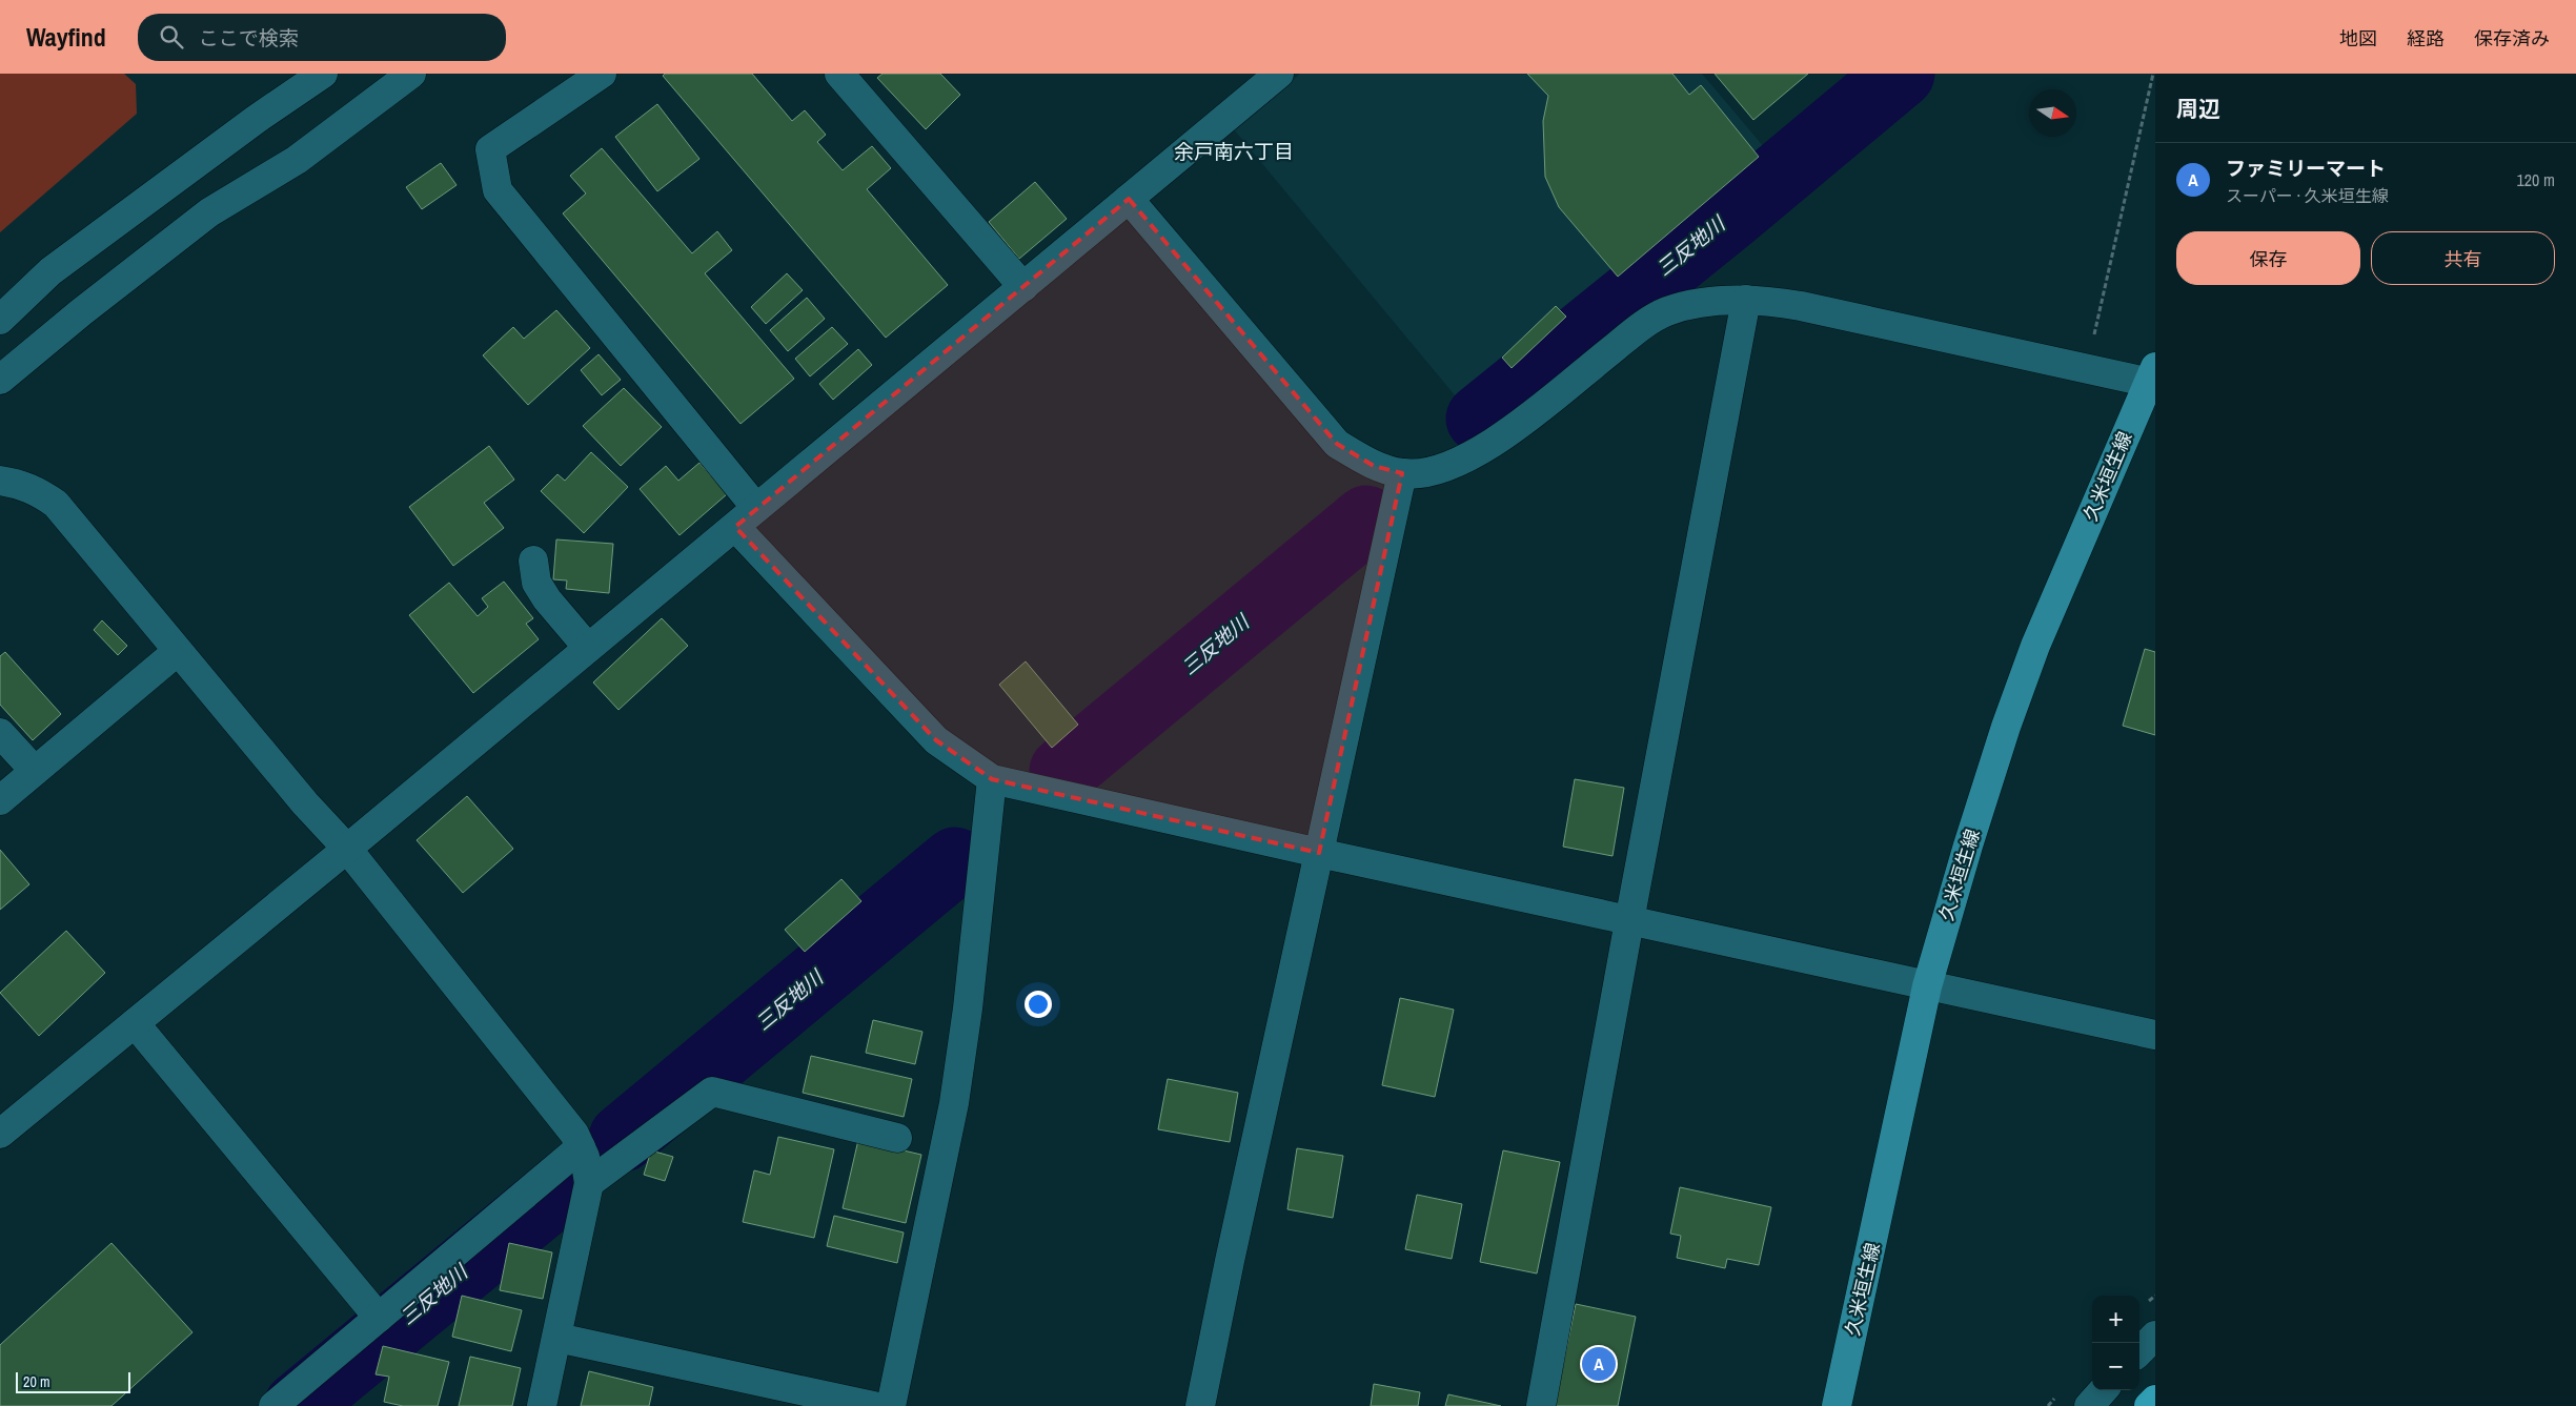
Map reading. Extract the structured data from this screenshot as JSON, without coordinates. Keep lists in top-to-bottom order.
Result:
{
  "streets": {
    "main road": ["久米垣生線"]
  },
  "districts": ["余戸南六丁目"],
  "water": ["三反地川"],
  "scale_bar": "20 m",
  "north": "right",
  "page": {
    "header": "Wayfind",
    "search": "ここで検索",
    "nav": ["地図", "経路", "保存済み"],
    "heading": "周辺",
    "list": [
      {
        "mark": "A",
        "name": "ファミリーマート",
        "note": "スーパー · 久米垣生線",
        "value": "120 m"
      }
    ],
    "buttons": ["保存", "共有"],
    "map_buttons": ["+", "−"],
    "pins": "A",
    "scale": "20 m"
  }
}
